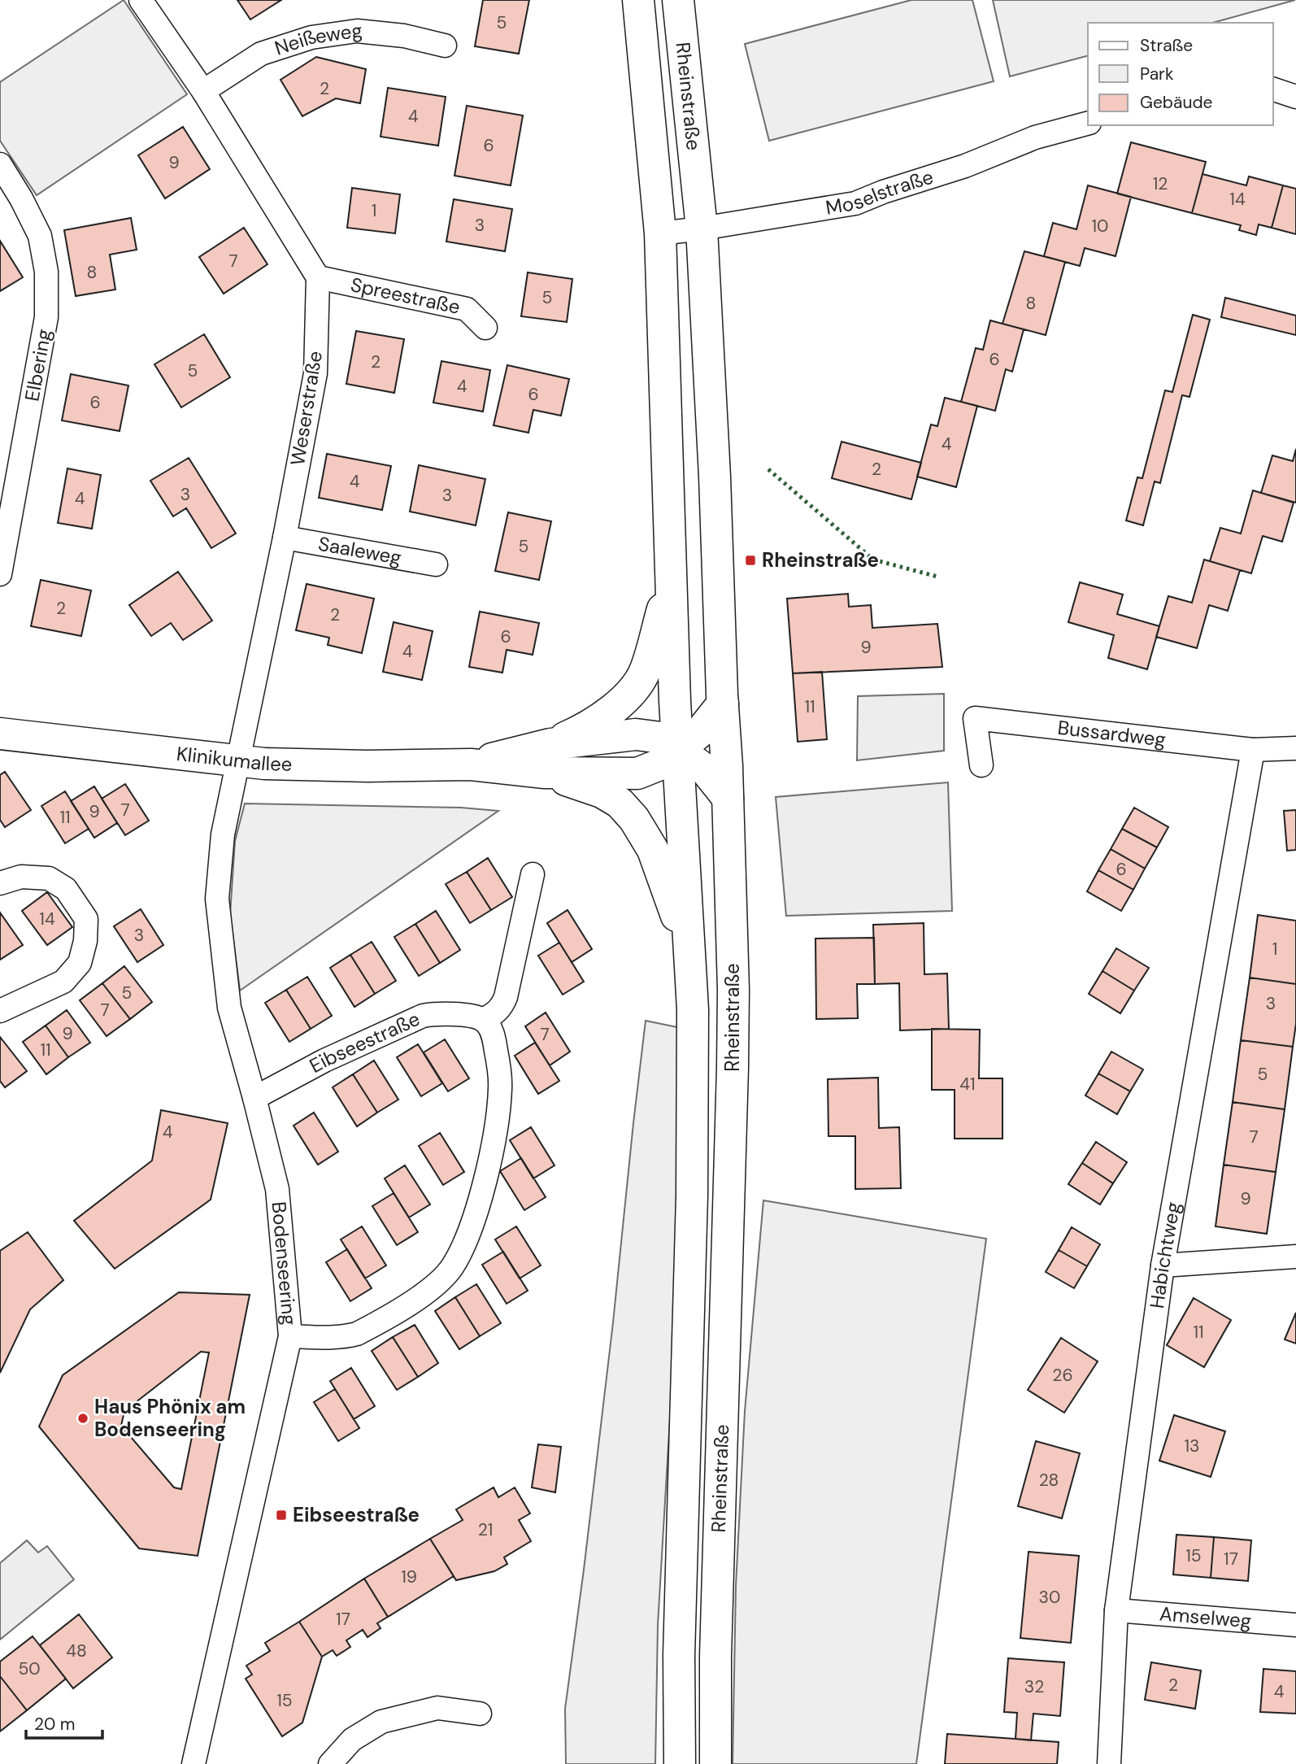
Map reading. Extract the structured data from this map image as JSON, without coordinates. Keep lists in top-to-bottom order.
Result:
{
  "streets": {
    "street": [
      "Neißeweg",
      "Rheinstraße",
      "Moselstraße",
      "Spreestraße",
      "Elbering",
      "Weserstraße",
      "Saaleweg",
      "Bussardweg",
      "Klinikumallee",
      "Eibseestraße",
      "Habichtweg",
      "Bodenseering",
      "Amselweg"
    ]
  },
  "crossings": [
    ["Rheinstraße", "Moselstraße"],
    ["Rheinstraße", "Klinikumallee"],
    ["Spreestraße", "Weserstraße"],
    ["Weserstraße", "Saaleweg"],
    ["Weserstraße", "Klinikumallee"],
    ["Weserstraße", "Bodenseering"],
    ["Bussardweg", "Habichtweg"],
    ["Klinikumallee", "Bodenseering"],
    ["Eibseestraße", "Bodenseering"],
    ["Habichtweg", "Amselweg"]
  ],
  "places": {
    "transit": ["Rheinstraße", "Eibseestraße"],
    "other": ["Haus Phönix am Bodenseering"]
  },
  "house_numbers": [
    "5",
    "2",
    "4",
    "6",
    "9",
    "12",
    "14",
    "1",
    "3",
    "10",
    "7",
    "8",
    "5",
    "8",
    "6",
    "2",
    "5",
    "4",
    "6",
    "6",
    "4",
    "2",
    "4",
    "3",
    "3",
    "4",
    "5",
    "2",
    "2",
    "6",
    "9",
    "4",
    "11",
    "7",
    "9",
    "11",
    "6",
    "14",
    "3",
    "1",
    "5",
    "3",
    "7",
    "9",
    "7",
    "11",
    "5",
    "41",
    "4",
    "7",
    "9",
    "11",
    "26",
    "13",
    "28",
    "21",
    "15",
    "17",
    "19",
    "30",
    "17",
    "48",
    "50",
    "2",
    "32",
    "4",
    "15"
  ],
  "legend": ["Straße", "Park", "Gebäude"],
  "scale_bar": "20 m"
}
